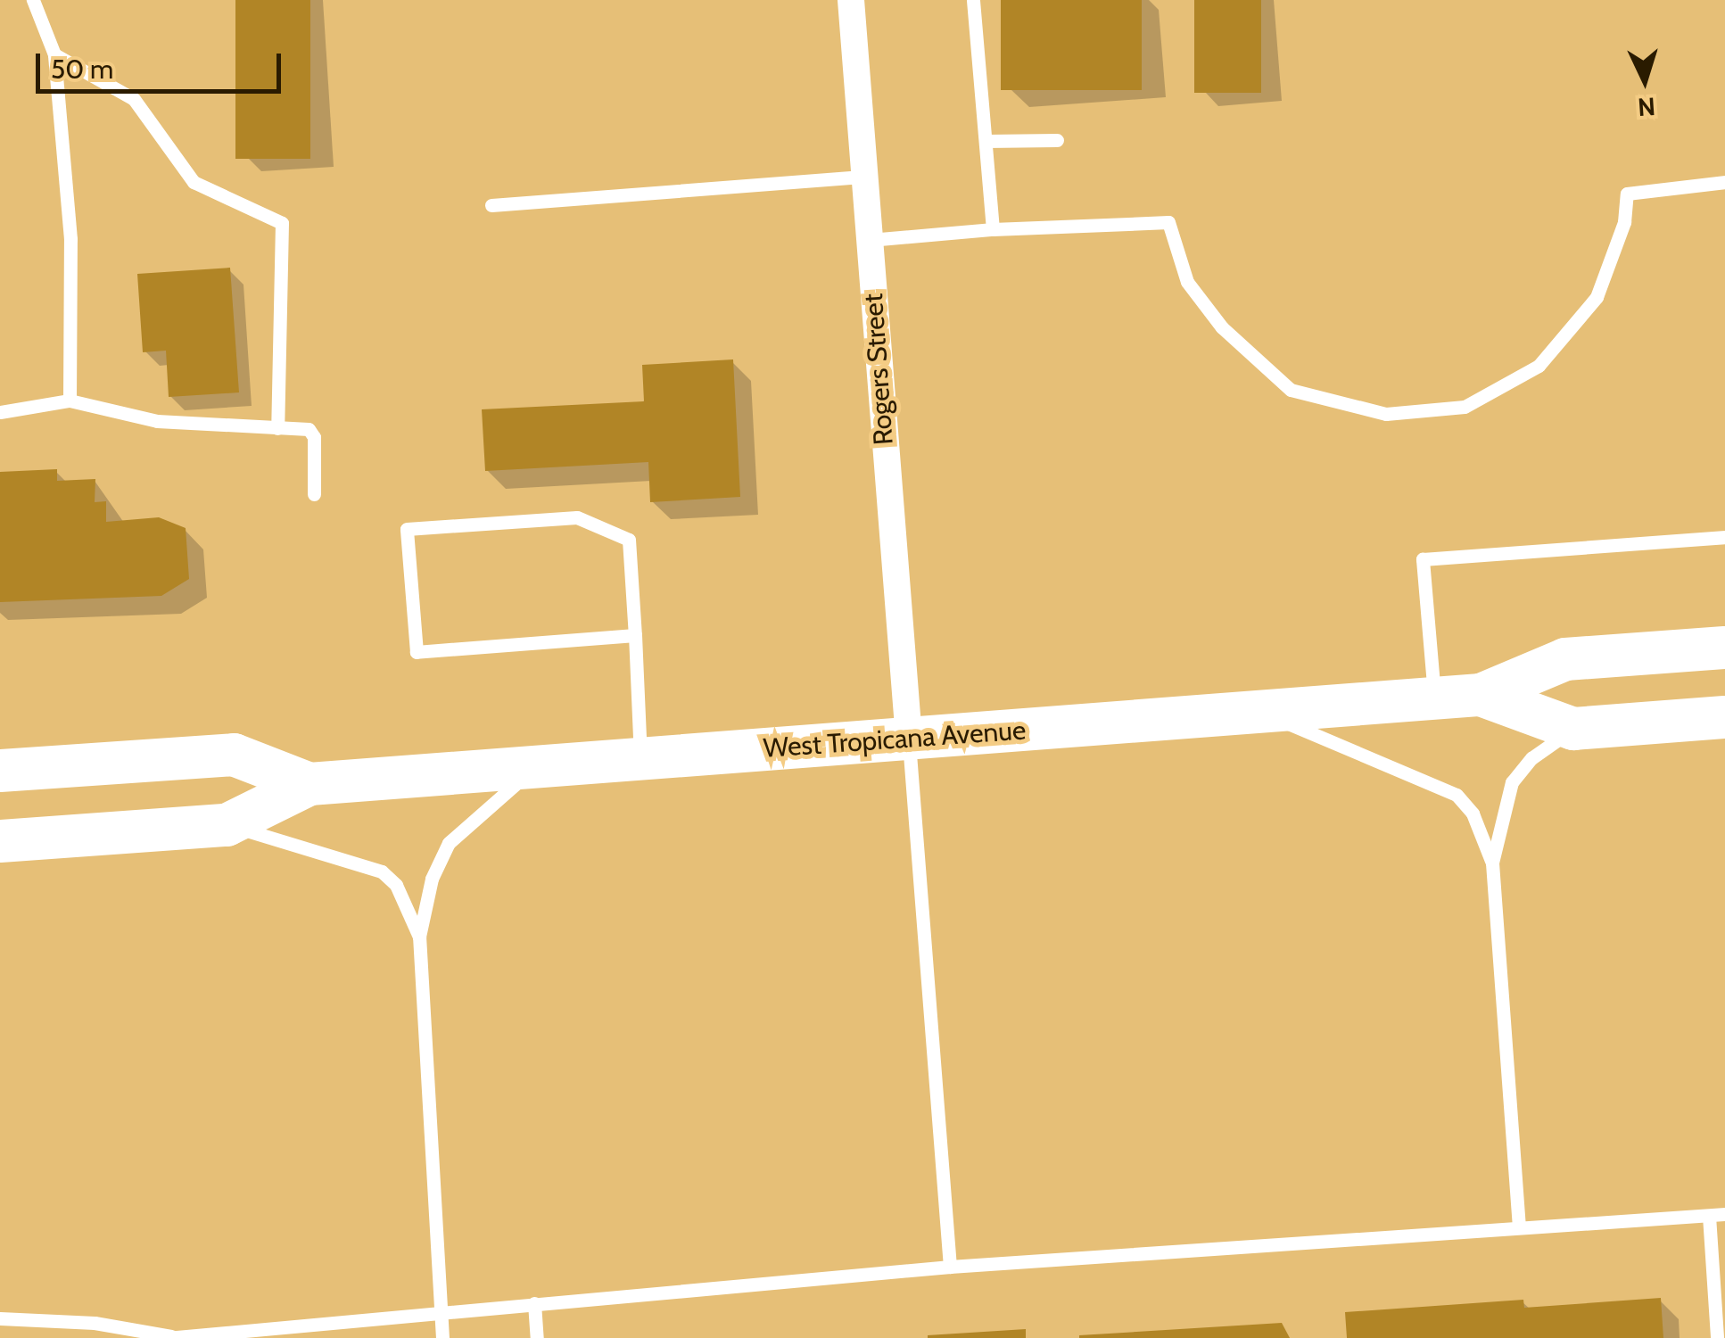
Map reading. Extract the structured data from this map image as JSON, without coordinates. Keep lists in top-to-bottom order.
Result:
{
  "streets": {
    "main road": ["West Tropicana Avenue"],
    "street": ["Rogers Street"]
  },
  "crossings": [
    ["Rogers Street", "West Tropicana Avenue"]
  ],
  "scale_bar": "50 m",
  "north": "bottom"
}
